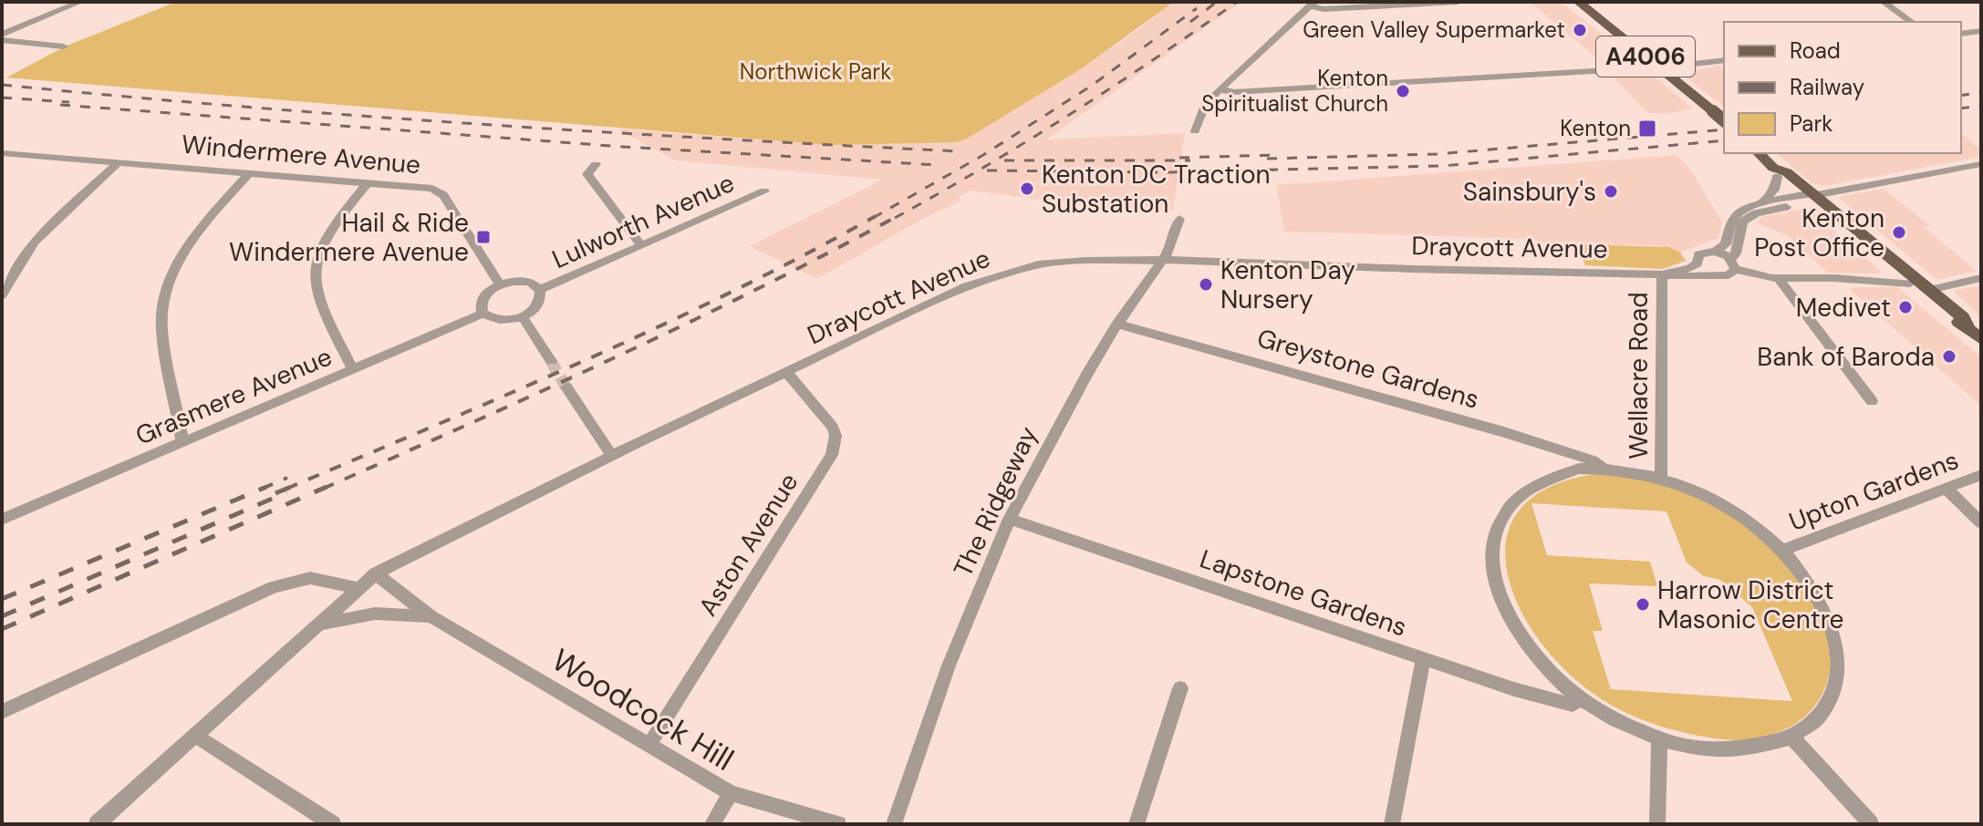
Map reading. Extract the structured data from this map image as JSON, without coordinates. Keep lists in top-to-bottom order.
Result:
{
  "streets": {
    "main road": ["A4006"],
    "street": [
      "Windermere Avenue",
      "Lulworth Avenue",
      "Draycott Avenue",
      "Greystone Gardens",
      "Wellacre Road",
      "Grasmere Avenue",
      "Upton Gardens",
      "The Ridgeway",
      "Aston Avenue",
      "Lapstone Gardens",
      "Woodcock Hill"
    ]
  },
  "crossings": [
    ["Windermere Avenue", "Lulworth Avenue"],
    ["Windermere Avenue", "Grasmere Avenue"],
    ["Lulworth Avenue", "Grasmere Avenue"],
    ["Draycott Avenue", "Wellacre Road"],
    ["Draycott Avenue", "The Ridgeway"],
    ["Draycott Avenue", "Aston Avenue"],
    ["Draycott Avenue", "Woodcock Hill"],
    ["Greystone Gardens", "The Ridgeway"],
    ["The Ridgeway", "Lapstone Gardens"],
    ["Aston Avenue", "Woodcock Hill"]
  ],
  "parks": ["Northwick Park"],
  "places": {
    "other": [
      "Green Valley Supermarket",
      "Kenton Spiritualist Church",
      "Kenton DC Traction Substation",
      "Sainsbury's",
      "Kenton Post Office",
      "Kenton Day Nursery",
      "Medivet",
      "Bank of Baroda",
      "Harrow District Masonic Centre"
    ],
    "transit": ["Kenton", "Hail & Ride Windermere Avenue"]
  },
  "legend": ["Road", "Railway", "Park"]
}
